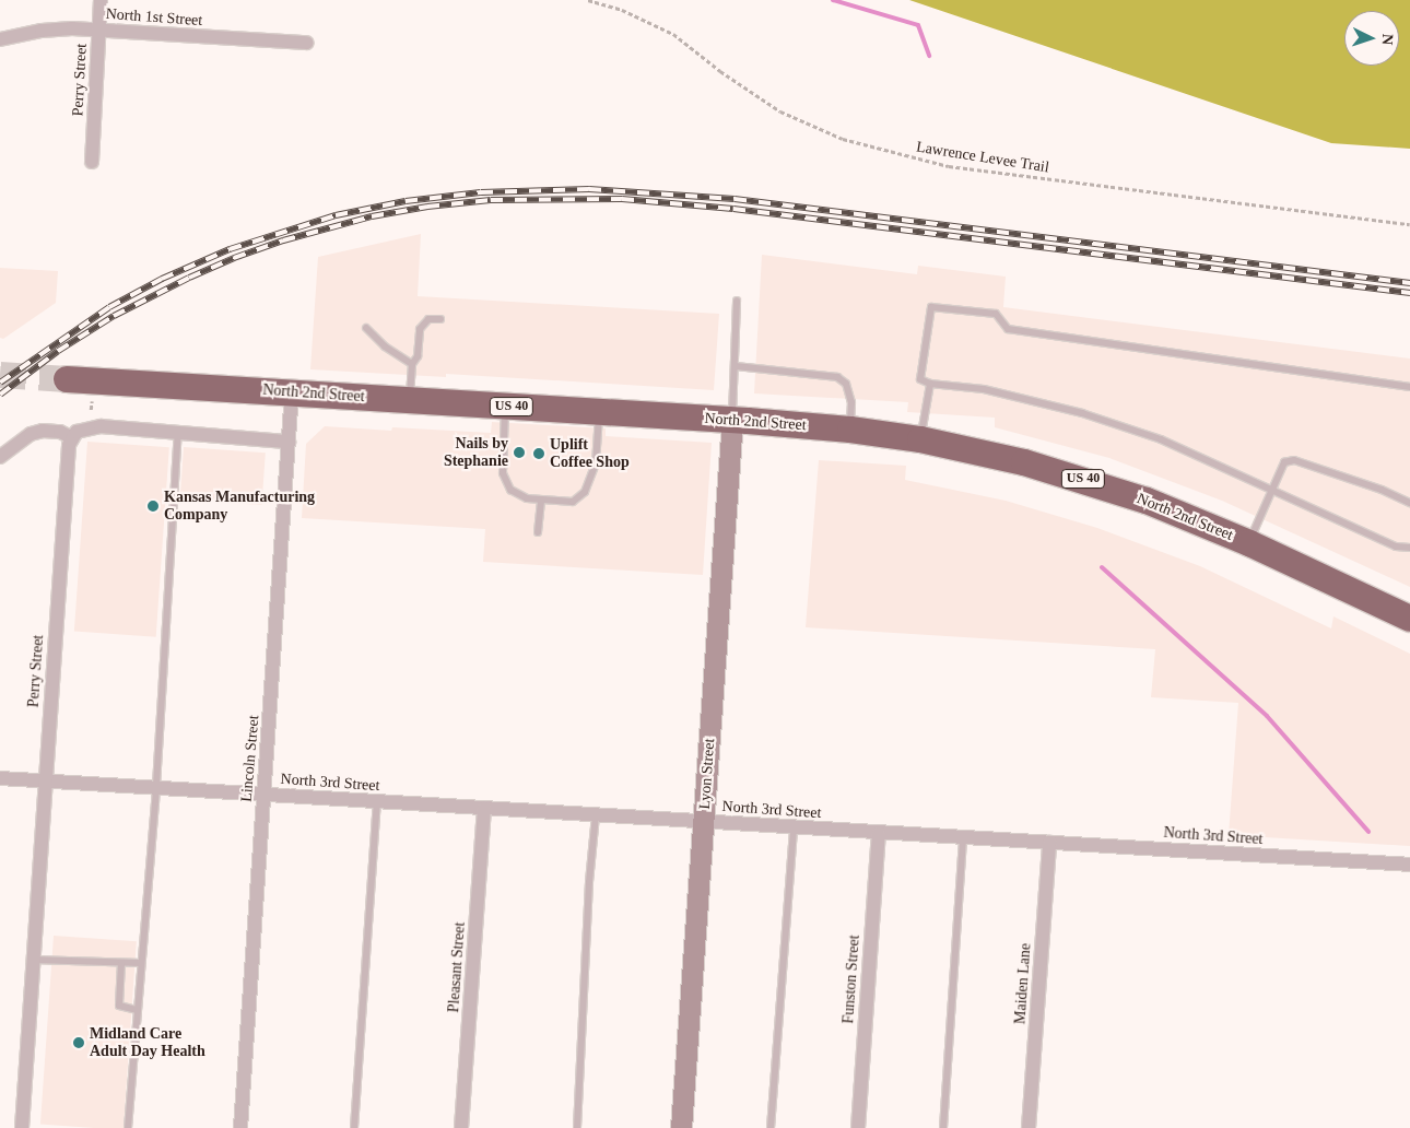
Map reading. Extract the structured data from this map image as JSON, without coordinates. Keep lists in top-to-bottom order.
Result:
{
  "streets": {
    "highway": ["North 2nd Street", "US 40"],
    "street": [
      "North 1st Street",
      "Perry Street",
      "Lincoln Street",
      "Lyon Street",
      "North 3rd Street",
      "Pleasant Street",
      "Funston Street",
      "Maiden Lane"
    ],
    "path": ["Lawrence Levee Trail"]
  },
  "crossings": [
    ["North 1st Street", "Perry Street"],
    ["Perry Street", "North 3rd Street"],
    ["North 2nd Street", "Lincoln Street"],
    ["North 2nd Street", "Lyon Street"],
    ["Lincoln Street", "North 3rd Street"],
    ["Lyon Street", "North 3rd Street"],
    ["North 3rd Street", "Pleasant Street"],
    ["North 3rd Street", "Funston Street"],
    ["North 3rd Street", "Maiden Lane"]
  ],
  "places": [
    "Nails by Stephanie",
    "Uplift Coffee Shop",
    "Kansas Manufacturing Company",
    "Midland Care Adult Day Health"
  ],
  "north": "right"
}
